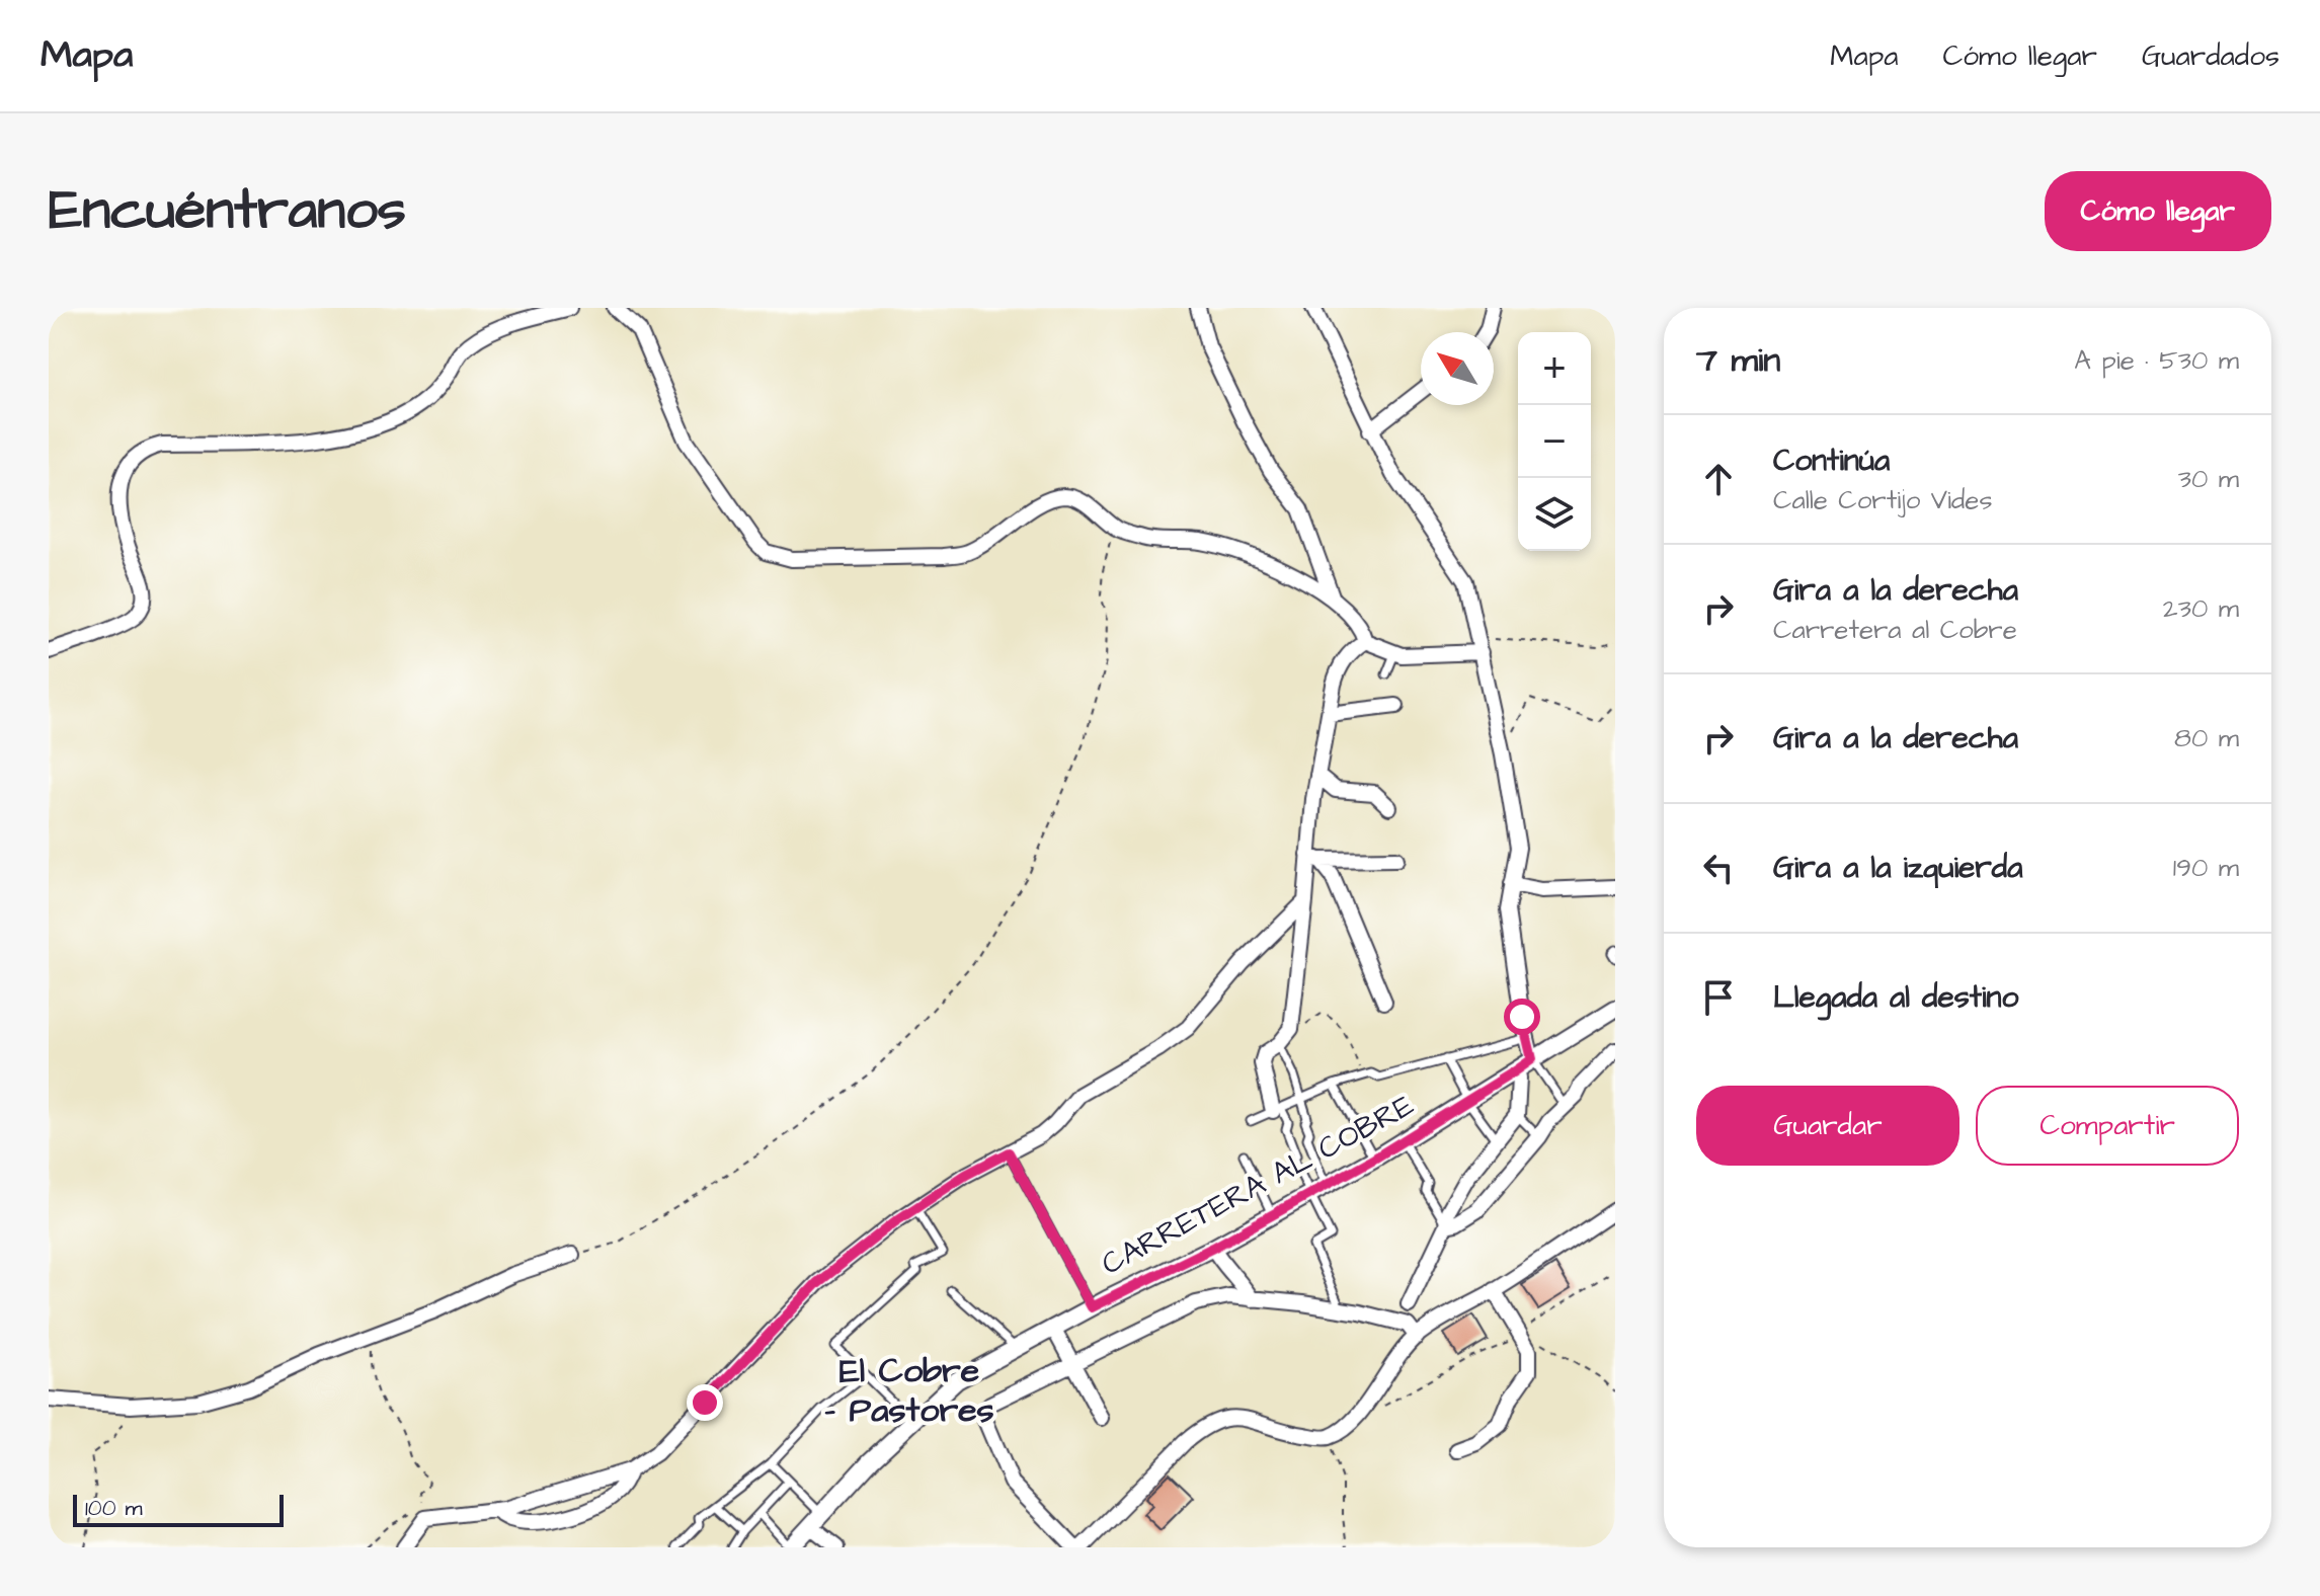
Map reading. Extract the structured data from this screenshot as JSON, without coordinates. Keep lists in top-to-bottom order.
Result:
{
  "streets": {
    "street": ["CARRETERA AL COBRE"]
  },
  "districts": ["El Cobre - Pastores"],
  "scale_bar": "100 m",
  "north": "top left",
  "page": {
    "header": "Mapa",
    "nav": ["Mapa", "Cómo llegar", "Guardados"],
    "title": "Encuéntranos",
    "buttons": [
      "Cómo llegar",
      ["Guardar", "Compartir"]
    ],
    "heading": ["7 min", "A pie · 530 m"],
    "map_buttons": ["+", "−"],
    "list": [
      ["Continúa", "Calle Cortijo Vides", "30 m"],
      ["Gira a la derecha", "Carretera al Cobre", "230 m"],
      ["Gira a la derecha", "80 m"],
      ["Gira a la izquierda", "190 m"],
      "Llegada al destino"
    ],
    "scale": "100 m"
  }
}
